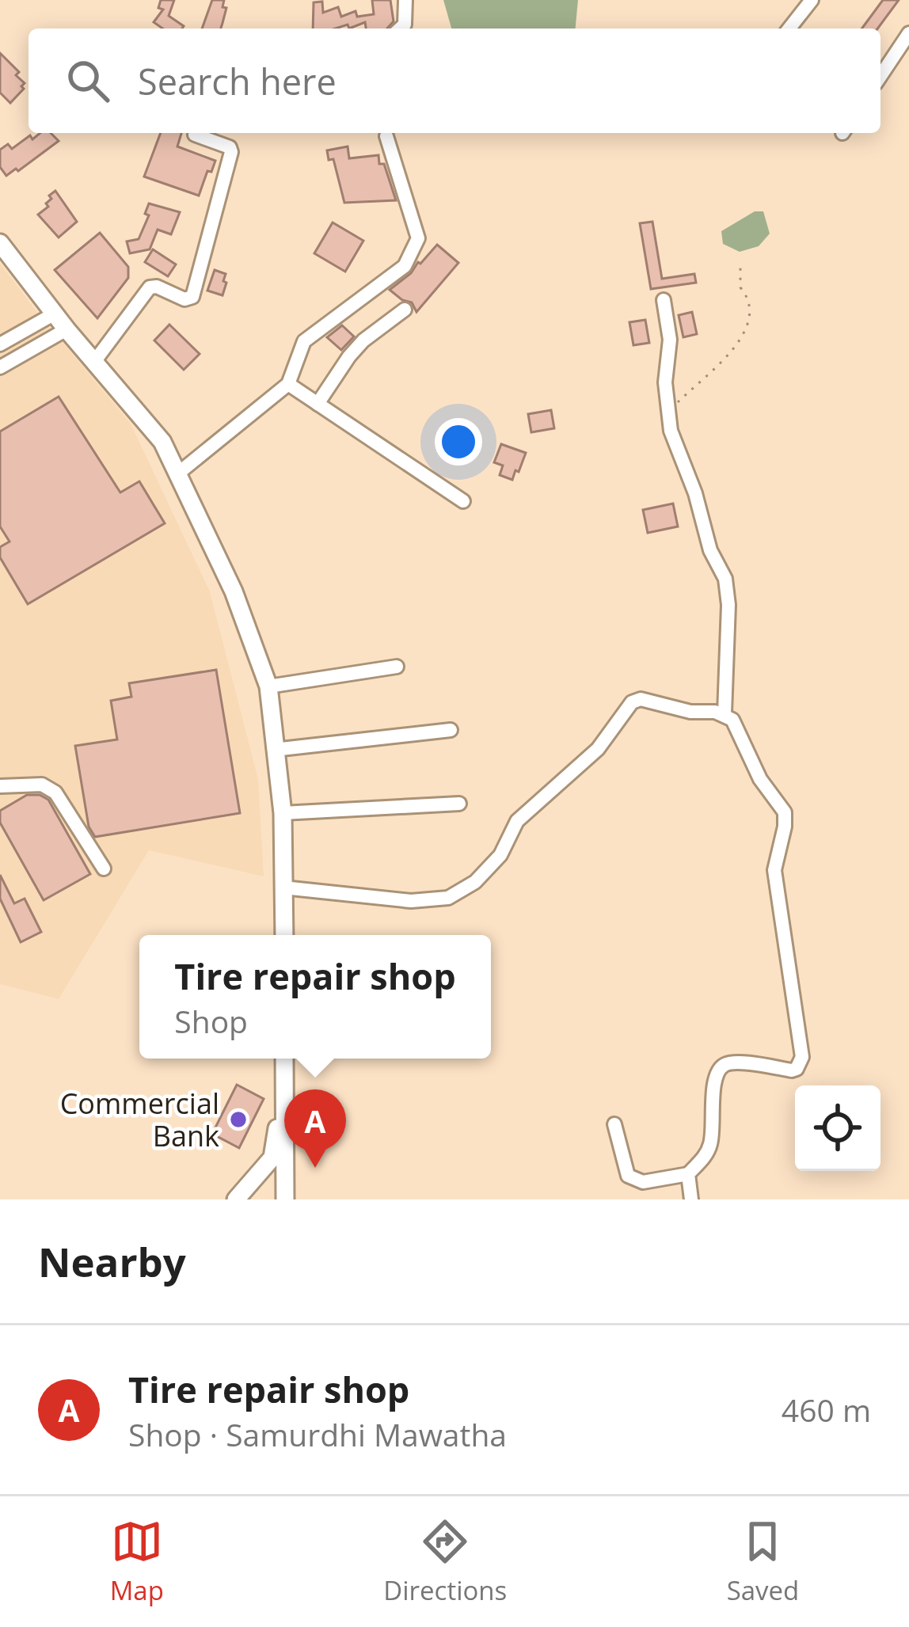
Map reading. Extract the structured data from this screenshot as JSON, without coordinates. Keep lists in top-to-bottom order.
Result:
{
  "places": ["Commercial Bank"],
  "page": {
    "search": "Search here",
    "popup": ["Tire repair shop", "Shop"],
    "pins": "A",
    "heading": "Nearby",
    "list": [
      {
        "mark": "A",
        "name": "Tire repair shop",
        "note": "Shop · Samurdhi Mawatha",
        "value": "460 m"
      }
    ],
    "nav": ["Map", "Directions", "Saved"]
  }
}
